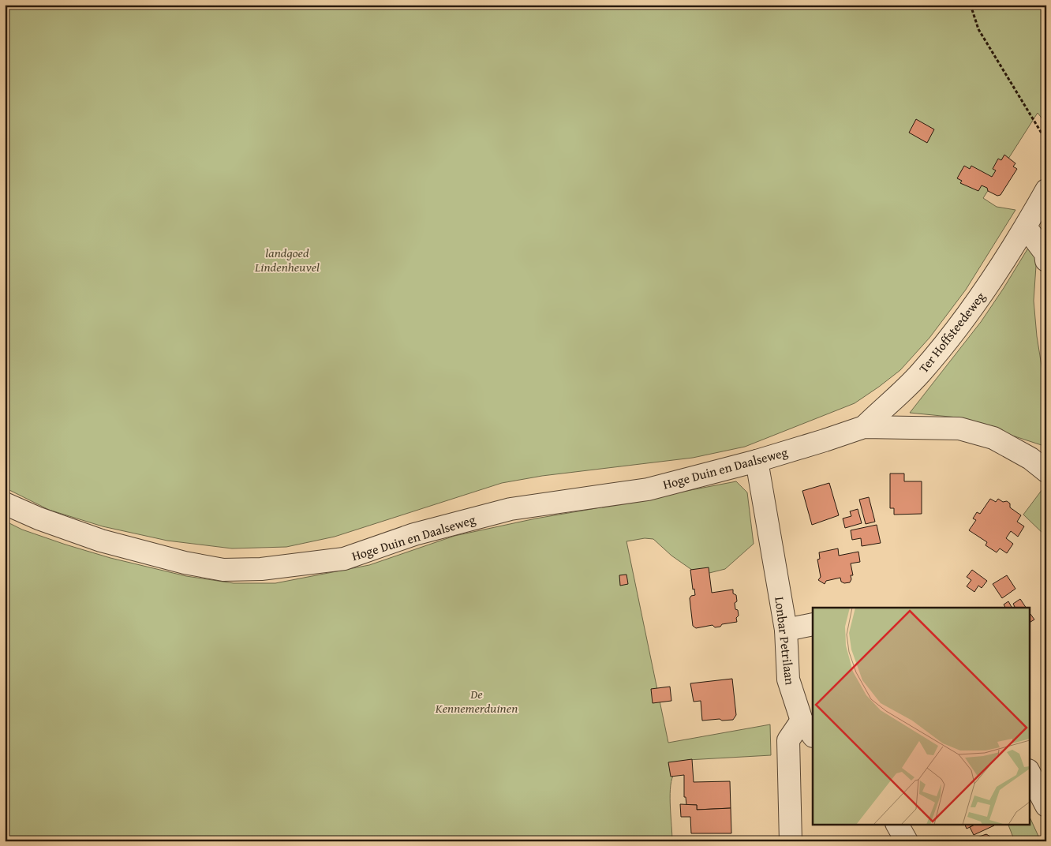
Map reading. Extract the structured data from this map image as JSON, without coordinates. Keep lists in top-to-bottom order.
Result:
{
  "streets": {
    "street": ["Ter Hoffsteedeweg", "Hoge Duin en Daalseweg", "Lonbar Petrilaan"]
  },
  "crossings": [
    ["Ter Hoffsteedeweg", "Hoge Duin en Daalseweg"],
    ["Hoge Duin en Daalseweg", "Lonbar Petrilaan"]
  ],
  "parks": ["landgoed Lindenheuvel", "De Kennemerduinen"]
}
